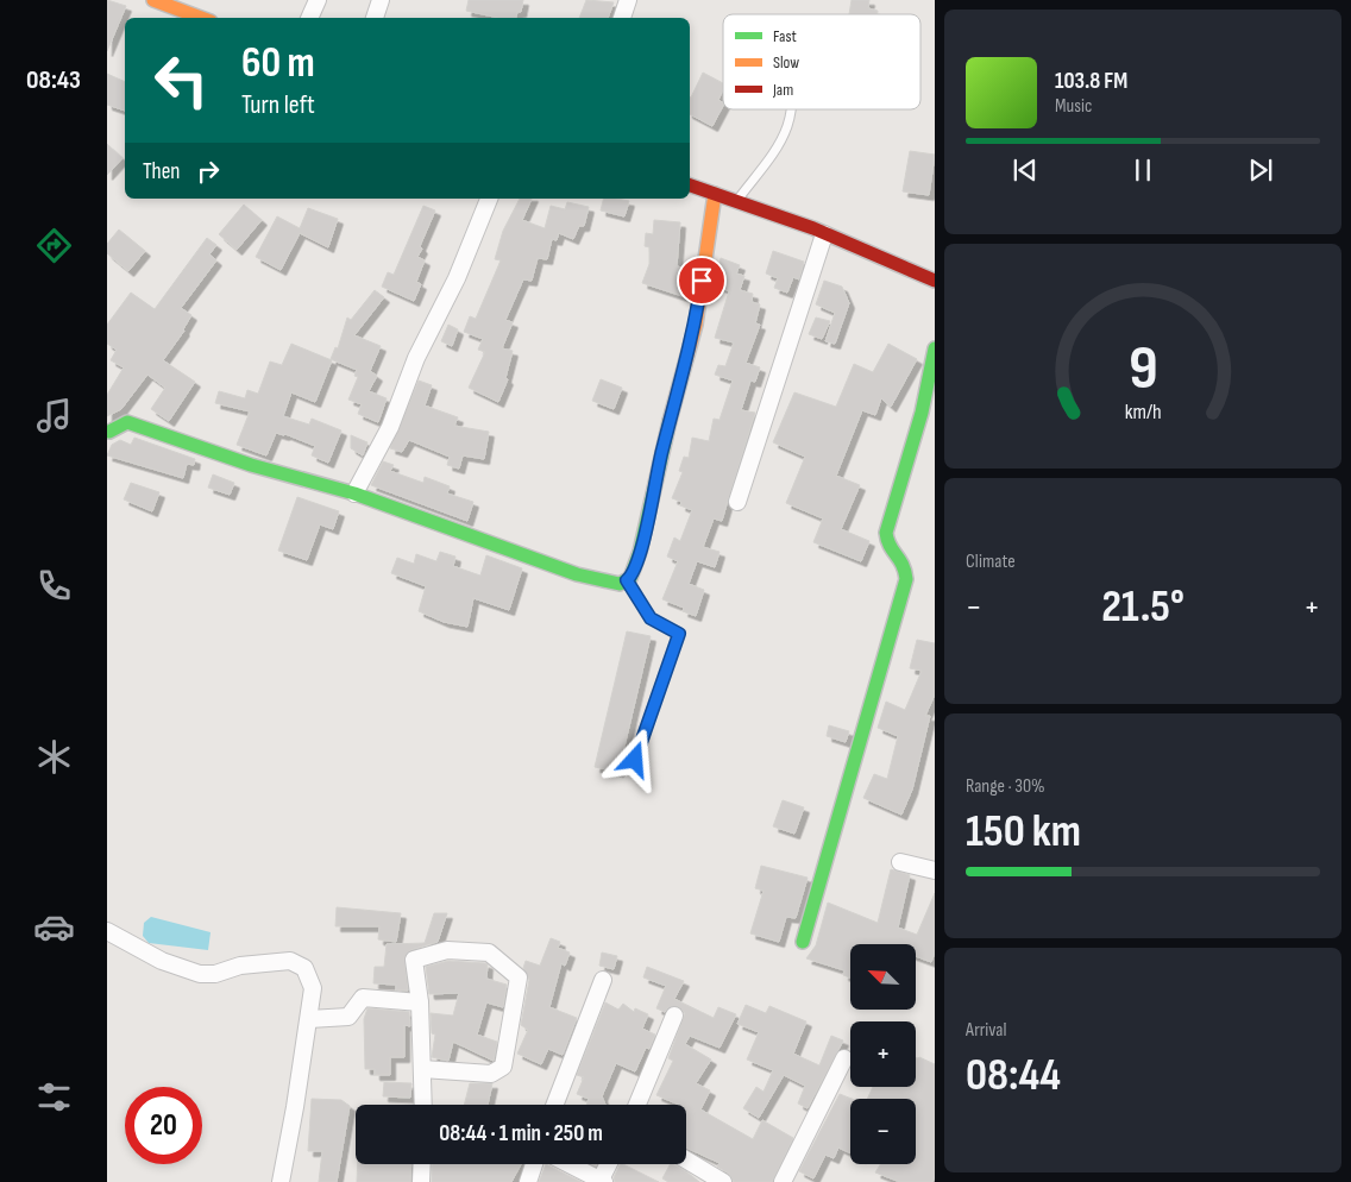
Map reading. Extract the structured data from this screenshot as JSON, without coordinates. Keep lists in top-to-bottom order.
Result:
{
  "legend": ["Fast", "Slow", "Jam"],
  "north": "top left",
  "page": {
    "tabs": "08:43",
    "turn": ["60 m", "Turn left"],
    "song": ["103.8 FM", "Music"],
    "then": "Then",
    "tile": [
      "Climate",
      ["Range · 30%", "150 km"],
      ["Arrival", "08:44"]
    ],
    "heat": ["−", "21.5°", "+"],
    "map_buttons": ["+", "−"],
    "limit": "20",
    "trip": "08:44 · 1 min · 250 m",
    "gauge": ["9", "km/h"]
  }
}
